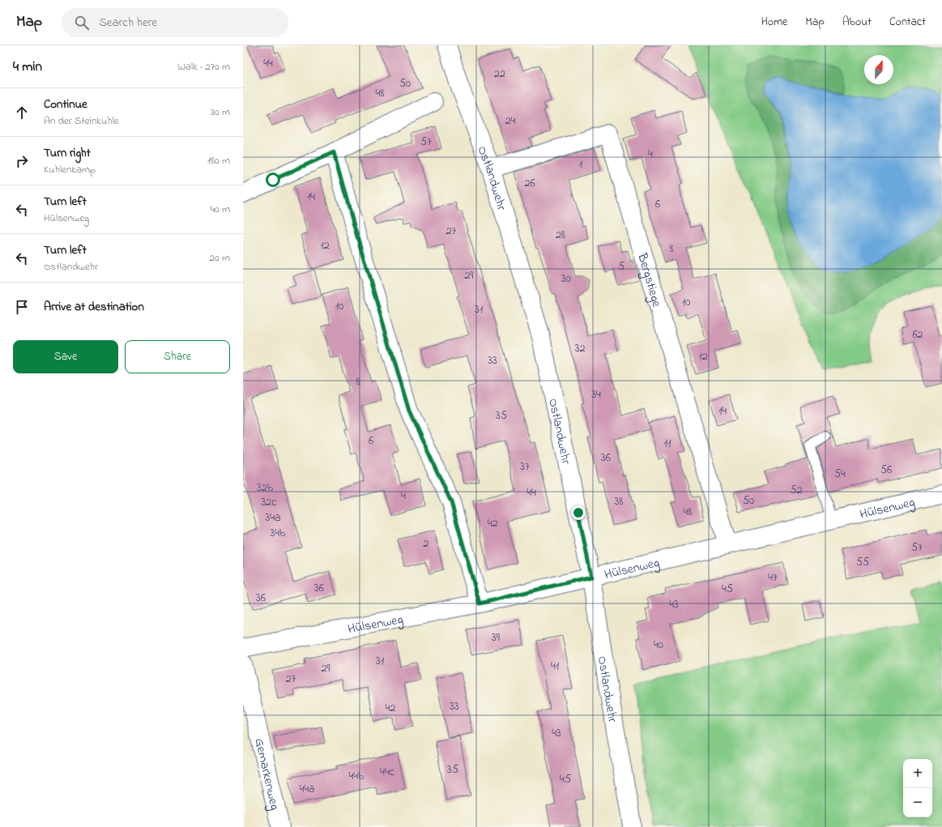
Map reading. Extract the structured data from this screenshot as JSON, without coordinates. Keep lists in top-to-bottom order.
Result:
{
  "streets": {
    "street": [
      "Ostlandwehr",
      "Bergstiege",
      "Hülsenweg",
      "Gemarkenweg"
    ]
  },
  "crossings": [
    ["Ostlandwehr", "Bergstiege"],
    ["Ostlandwehr", "Hülsenweg"],
    ["Bergstiege", "Hülsenweg"]
  ],
  "house_numbers": [
    "44",
    "22",
    "50",
    "48",
    "24",
    "57",
    "4",
    "1",
    "26",
    "14",
    "6",
    "27",
    "28",
    "12",
    "8",
    "5",
    "29",
    "30",
    "10",
    "10",
    "31",
    "62",
    "32",
    "12",
    "33",
    "8",
    "34",
    "14",
    "35",
    "6",
    "11",
    "36",
    "37",
    "56",
    "54",
    "32b",
    "52",
    "44",
    "4",
    "50",
    "38",
    "32c",
    "48",
    "34a",
    "42",
    "34b",
    "2",
    "57",
    "55",
    "47",
    "36",
    "45",
    "36",
    "43",
    "39",
    "40",
    "31",
    "41",
    "29",
    "27",
    "33",
    "42",
    "43",
    "35",
    "44c",
    "44b",
    "45",
    "44a"
  ],
  "north": "top",
  "page": {
    "header": "Map",
    "search": "Search here",
    "nav": [
      "Home",
      "Map",
      "About",
      "Contact"
    ],
    "heading": ["4 min", "Walk · 270 m"],
    "list": [
      ["Continue", "An der Steinkuhle", "30 m"],
      ["Turn right", "Kuhlenkamp", "180 m"],
      ["Turn left", "Hülsenweg", "40 m"],
      ["Turn left", "Ostlandwehr", "20 m"],
      "Arrive at destination"
    ],
    "buttons": ["Save", "Share"],
    "map_buttons": ["+", "−"]
  }
}
